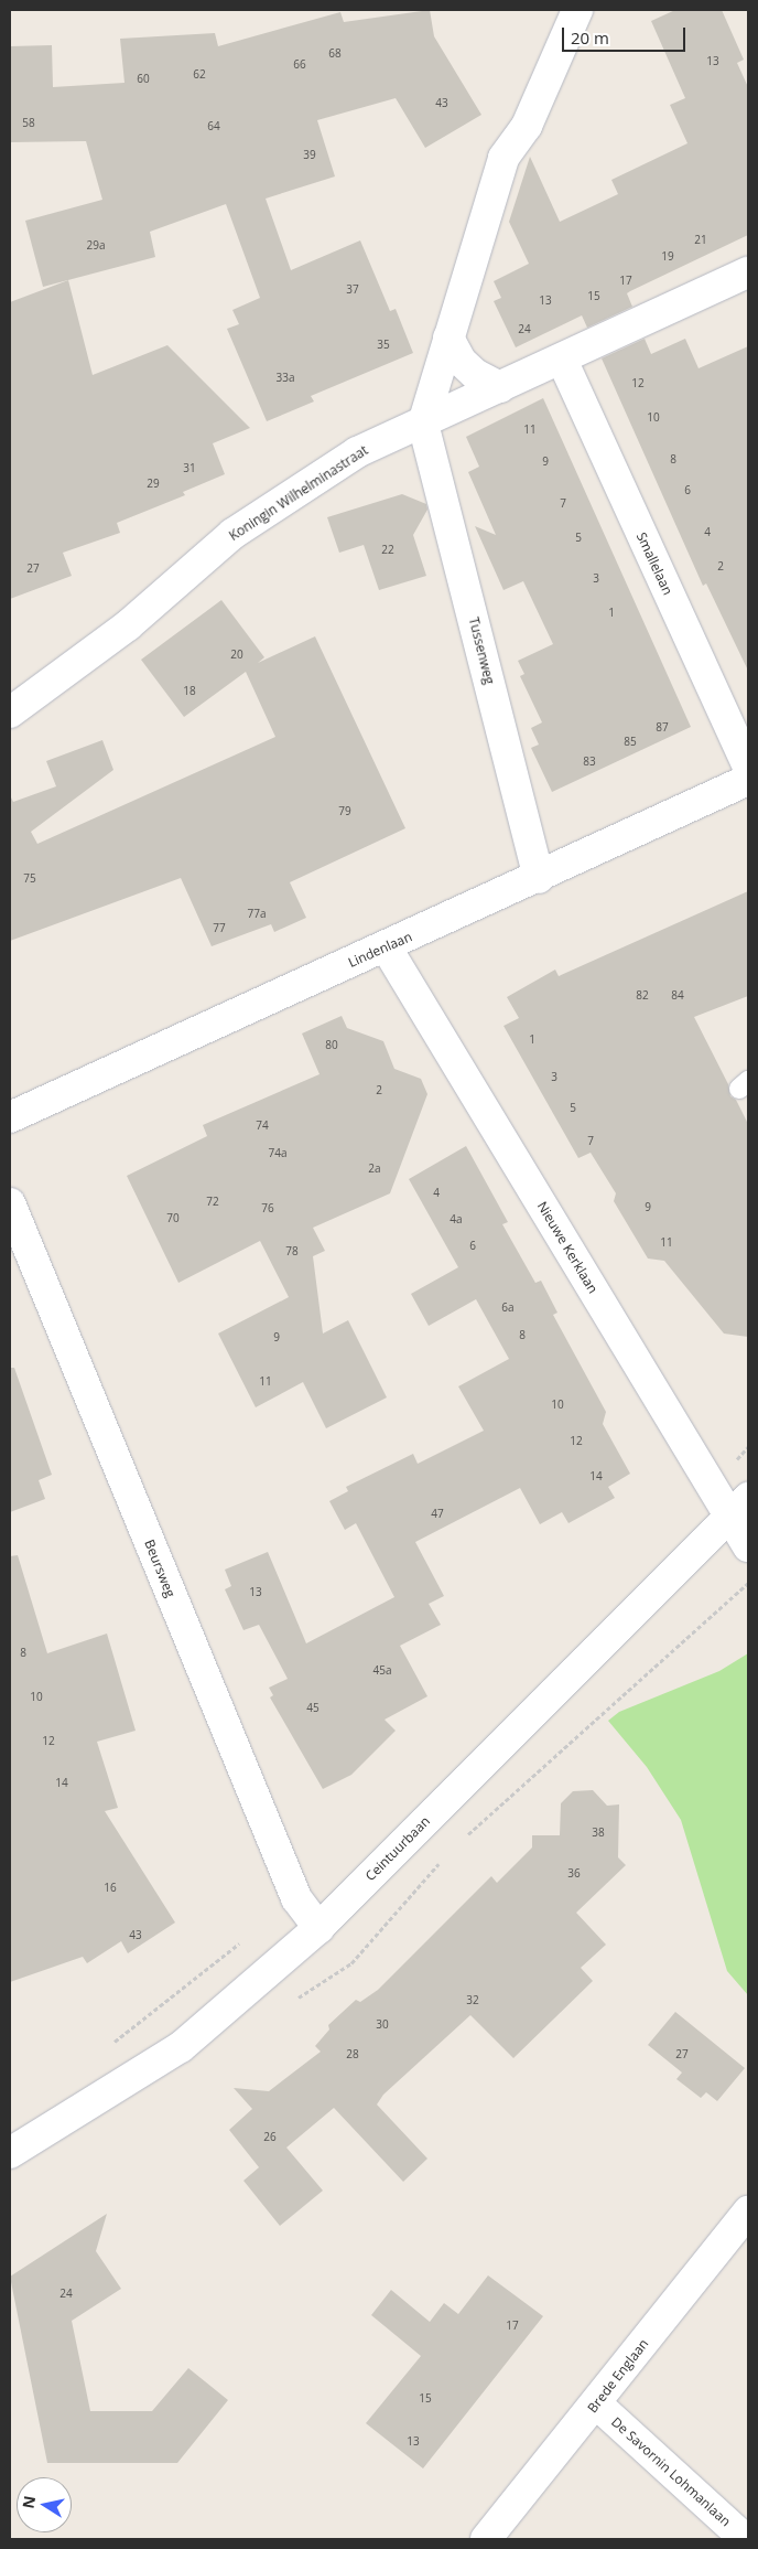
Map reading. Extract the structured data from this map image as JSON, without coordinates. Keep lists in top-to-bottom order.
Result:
{
  "streets": {
    "street": [
      "Koningin Wilhelminastraat",
      "Smallelaan",
      "Tussenweg",
      "Lindenlaan",
      "Nieuwe Kerklaan",
      "Beursweg",
      "Ceintuurbaan",
      "Brede Englaan",
      "De Savornin Lohmanlaan"
    ]
  },
  "crossings": [
    ["Koningin Wilhelminastraat", "Tussenweg"],
    ["Tussenweg", "Lindenlaan"],
    ["Lindenlaan", "Nieuwe Kerklaan"],
    ["Nieuwe Kerklaan", "Ceintuurbaan"],
    ["Beursweg", "Ceintuurbaan"],
    ["Brede Englaan", "De Savornin Lohmanlaan"]
  ],
  "house_numbers": [
    "68",
    "13",
    "66",
    "62",
    "60",
    "43",
    "58",
    "64",
    "39",
    "21",
    "29a",
    "19",
    "17",
    "37",
    "15",
    "13",
    "24",
    "35",
    "33a",
    "12",
    "10",
    "11",
    "8",
    "9",
    "31",
    "29",
    "6",
    "7",
    "4",
    "5",
    "22",
    "2",
    "27",
    "3",
    "1",
    "20",
    "18",
    "87",
    "85",
    "83",
    "79",
    "75",
    "77a",
    "77",
    "82",
    "84",
    "1",
    "80",
    "3",
    "2",
    "5",
    "74",
    "7",
    "74a",
    "2a",
    "4",
    "72",
    "9",
    "76",
    "70",
    "4a",
    "11",
    "6",
    "78",
    "6a",
    "8",
    "9",
    "11",
    "10",
    "12",
    "14",
    "47",
    "13",
    "8",
    "45a",
    "10",
    "45",
    "12",
    "14",
    "38",
    "36",
    "16",
    "43",
    "32",
    "30",
    "28",
    "27",
    "26",
    "24",
    "17",
    "15",
    "13"
  ],
  "scale_bar": "20 m",
  "north": "left"
}
